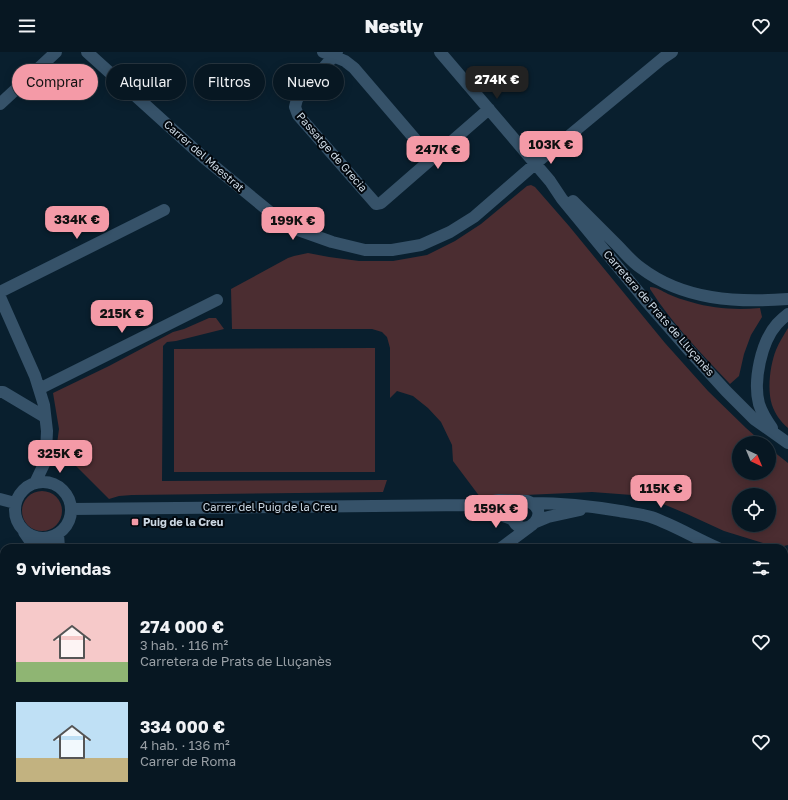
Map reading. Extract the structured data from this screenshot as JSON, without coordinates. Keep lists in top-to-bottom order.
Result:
{
  "streets": {
    "street": [
      "Passatge de Grecia",
      "Carrer del Maestrat",
      "Carretera de Prats de Lluçanès",
      "Carrer del Puig de la Creu"
    ]
  },
  "crossings": [
    ["Carrer del Maestrat", "Carretera de Prats de Lluçanès"]
  ],
  "places": {
    "transit": ["Puig de la Creu"]
  },
  "north": "bottom right",
  "page": {
    "header": "Nestly",
    "chip": [
      "Comprar",
      "Alquilar",
      "Filtros",
      "Nuevo"
    ],
    "price": [
      "274K €",
      "103K €",
      "247K €",
      "334K €",
      "199K €",
      "215K €",
      "325K €",
      "115K €",
      "159K €"
    ],
    "heading": "9 viviendas",
    "list": [
      {
        "name": "274 000 €",
        "note": "3 hab. · 116 m² · Carretera de Prats de Lluçanès"
      },
      {
        "name": "334 000 €",
        "note": "4 hab. · 136 m² · Carrer de Roma"
      }
    ]
  }
}
